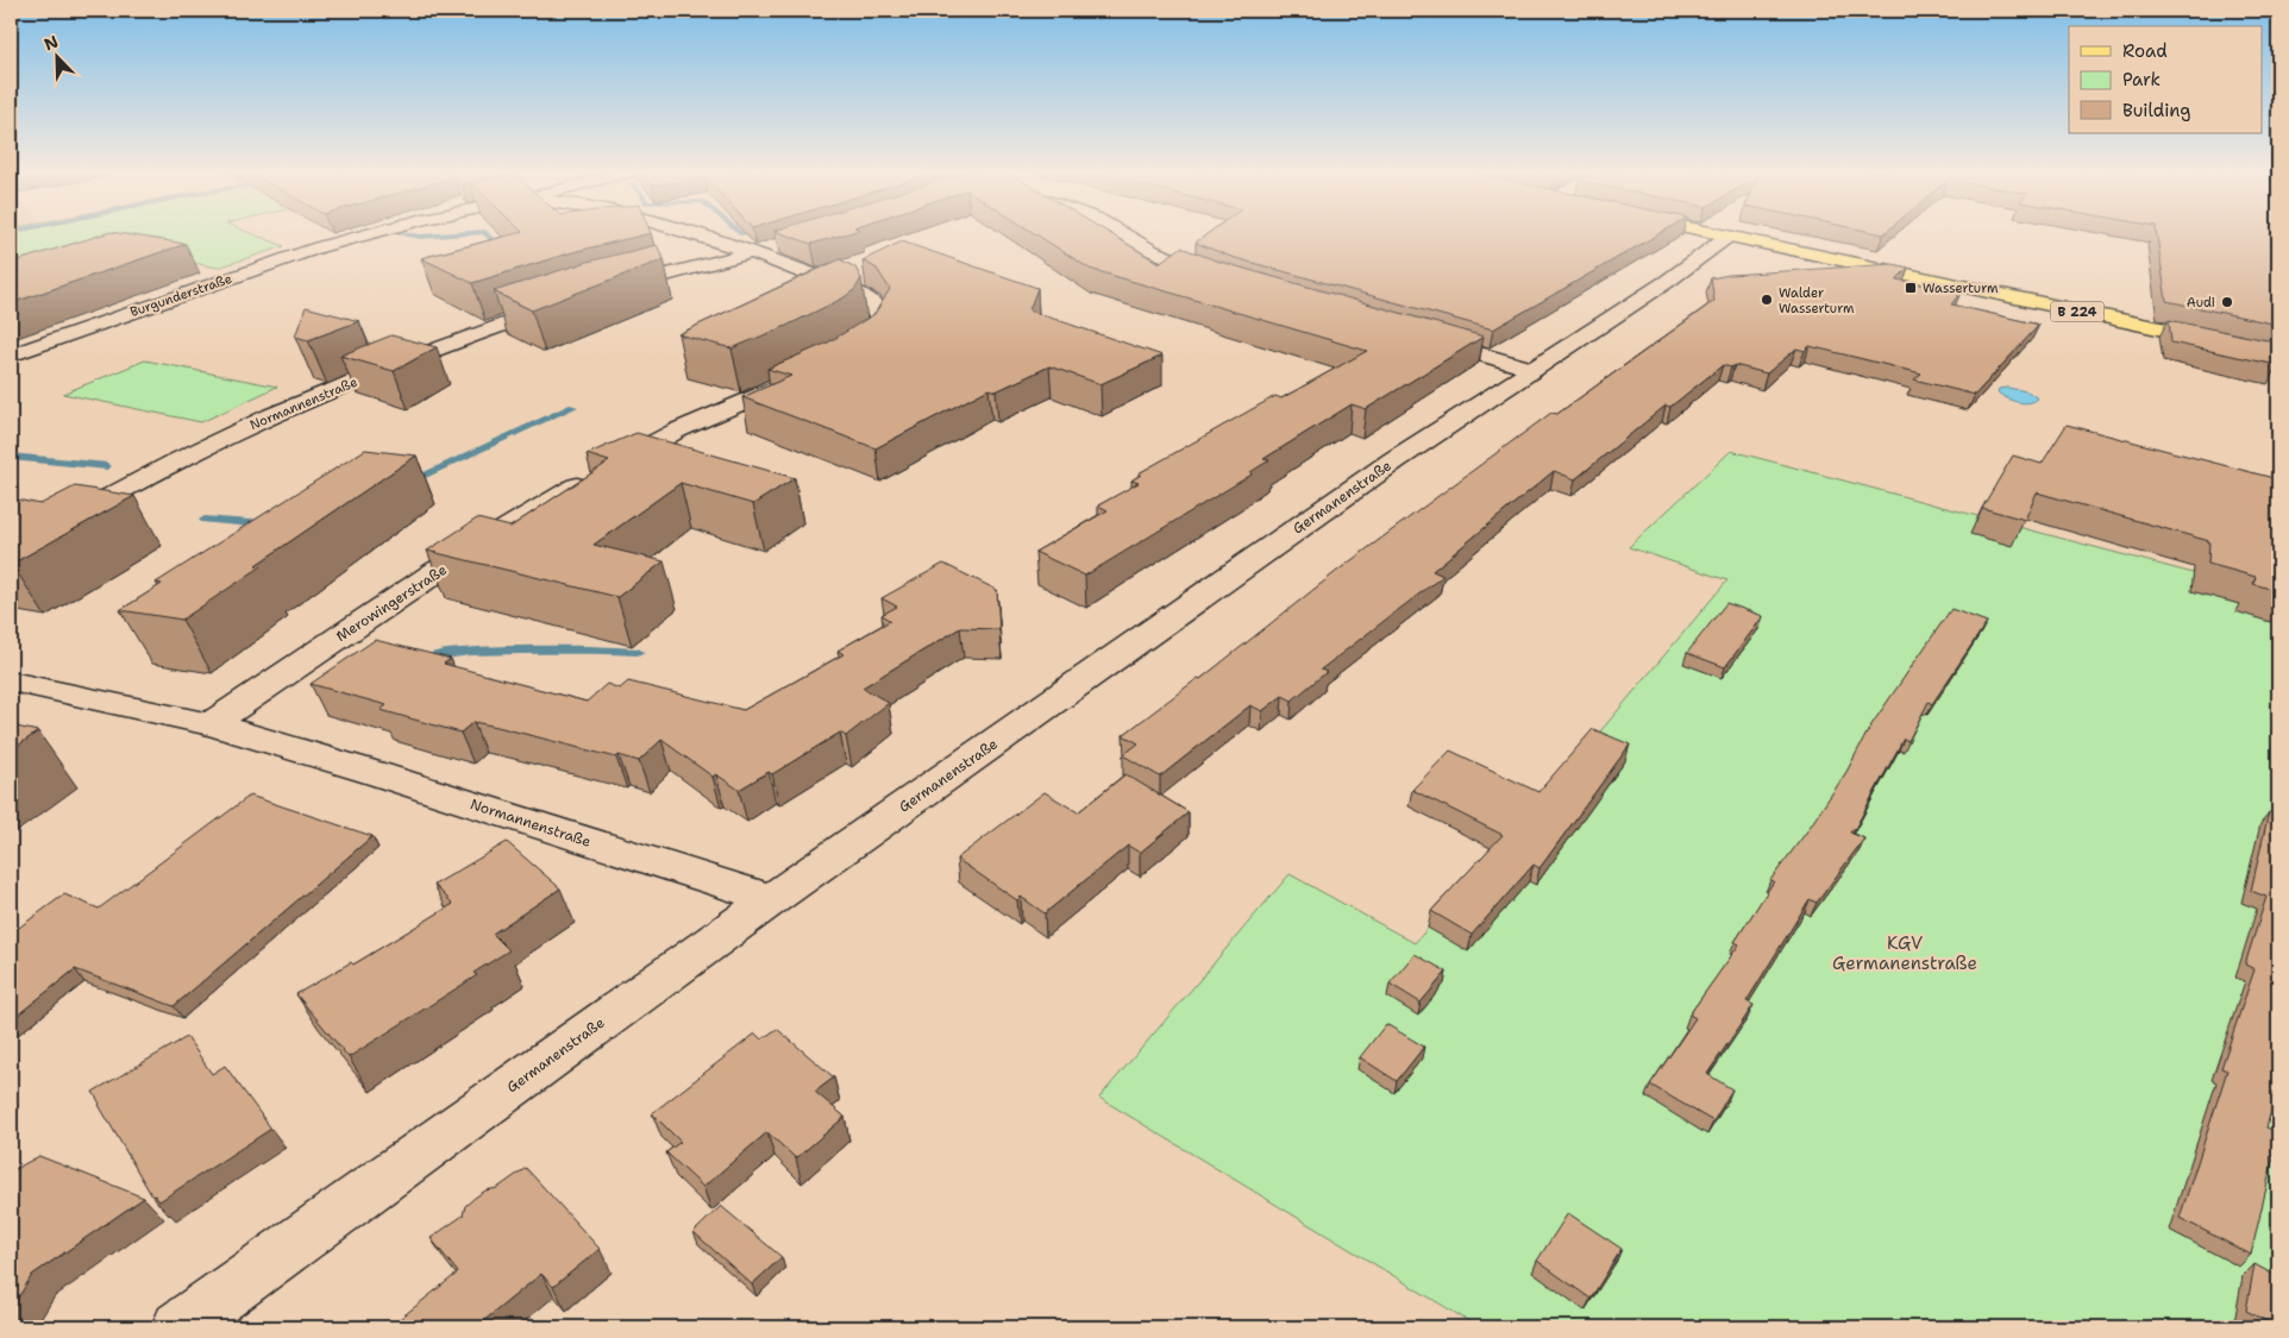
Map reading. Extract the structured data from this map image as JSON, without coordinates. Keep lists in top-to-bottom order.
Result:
{
  "streets": {
    "main road": ["B 224"],
    "street": [
      "Burgunderstraße",
      "Normannenstraße",
      "Germanenstraße",
      "Merowingerstraße"
    ]
  },
  "crossings": [
    ["B 224", "Germanenstraße"],
    ["Normannenstraße", "Germanenstraße"],
    ["Normannenstraße", "Merowingerstraße"]
  ],
  "parks": ["KGV Germanenstraße"],
  "places": {
    "transit": ["Wasserturm"],
    "other": ["Walder Wasserturm", "Audi"]
  },
  "legend": ["Road", "Park", "Building"],
  "north": "top left"
}
